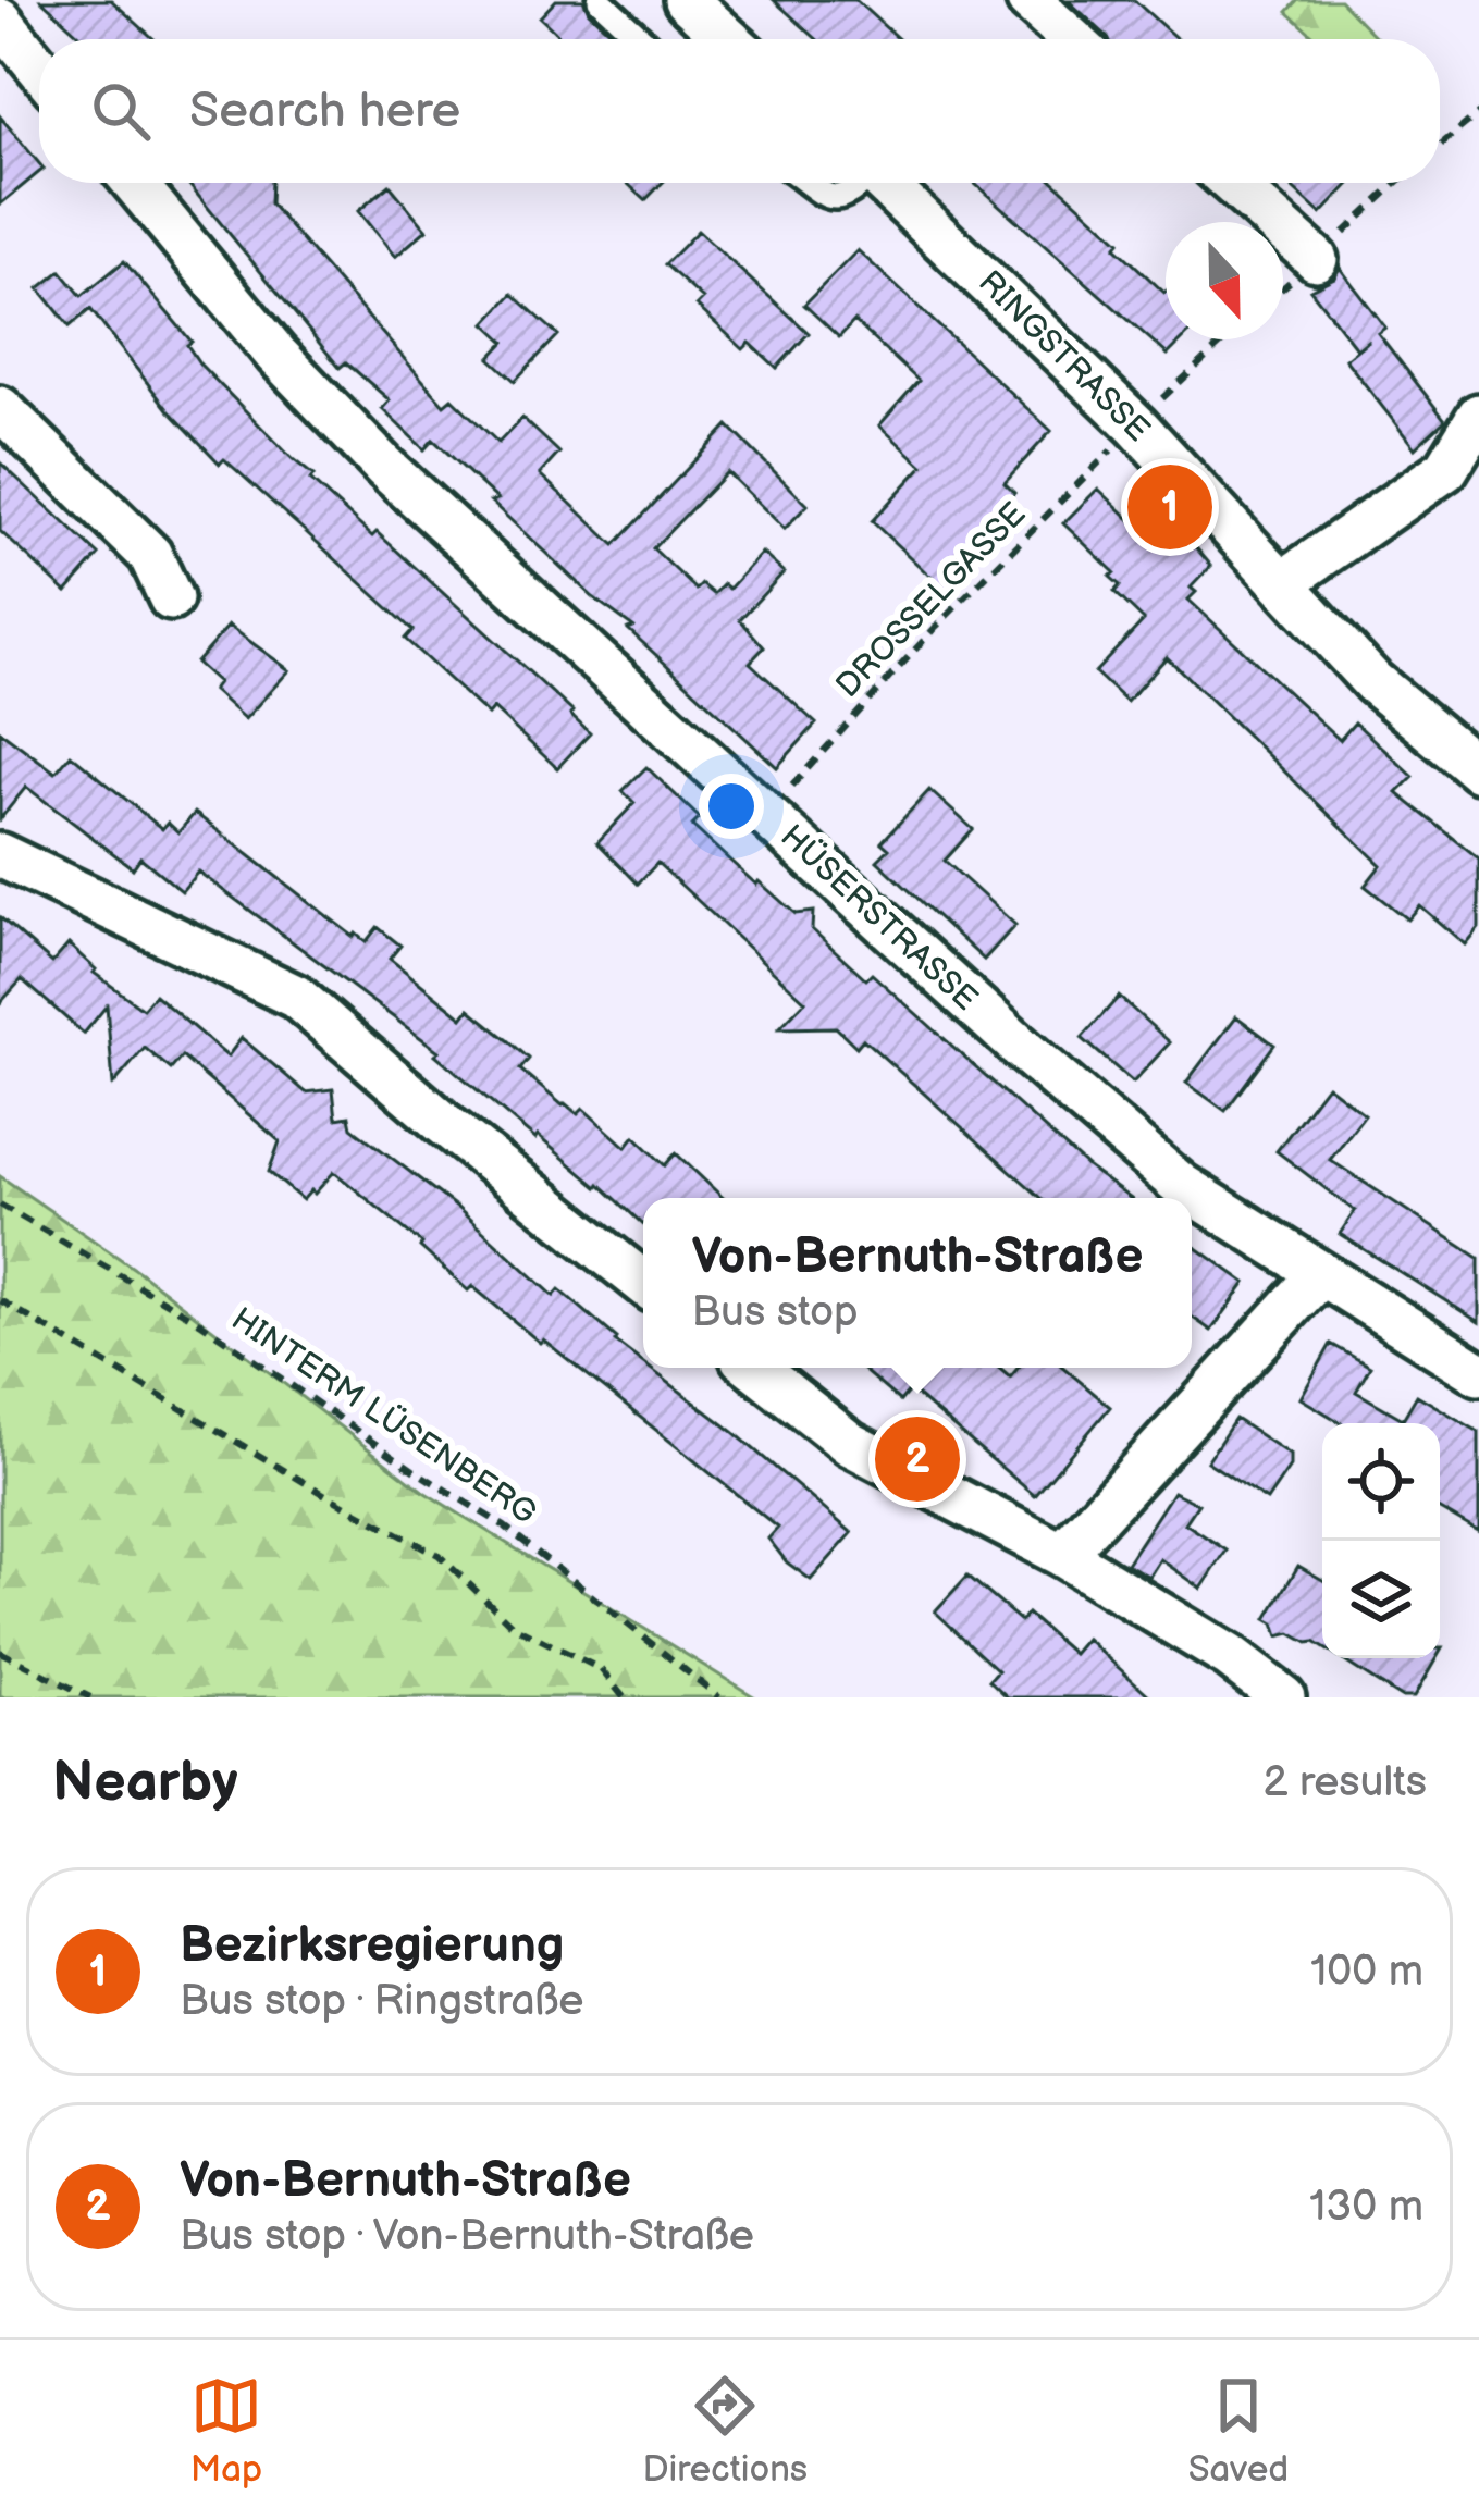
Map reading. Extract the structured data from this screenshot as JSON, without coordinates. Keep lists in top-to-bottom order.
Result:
{
  "streets": {
    "street": ["RINGSTRASSE", "HÜSERSTRASSE"],
    "path": ["DROSSELGASSE", "HINTERM LÜSENBERG"]
  },
  "crossings": [
    ["RINGSTRASSE", "DROSSELGASSE"],
    ["DROSSELGASSE", "HÜSERSTRASSE"]
  ],
  "north": "bottom",
  "page": {
    "search": "Search here",
    "pins": ["1", "2"],
    "popup": ["Von-Bernuth-Straße", "Bus stop"],
    "heading": ["Nearby", "2 results"],
    "list": [
      {
        "mark": "1",
        "name": "Bezirksregierung",
        "note": "Bus stop · Ringstraße",
        "value": "100 m"
      },
      {
        "mark": "2",
        "name": "Von-Bernuth-Straße",
        "note": "Bus stop · Von-Bernuth-Straße",
        "value": "130 m"
      }
    ],
    "nav": ["Map", "Directions", "Saved"]
  }
}
